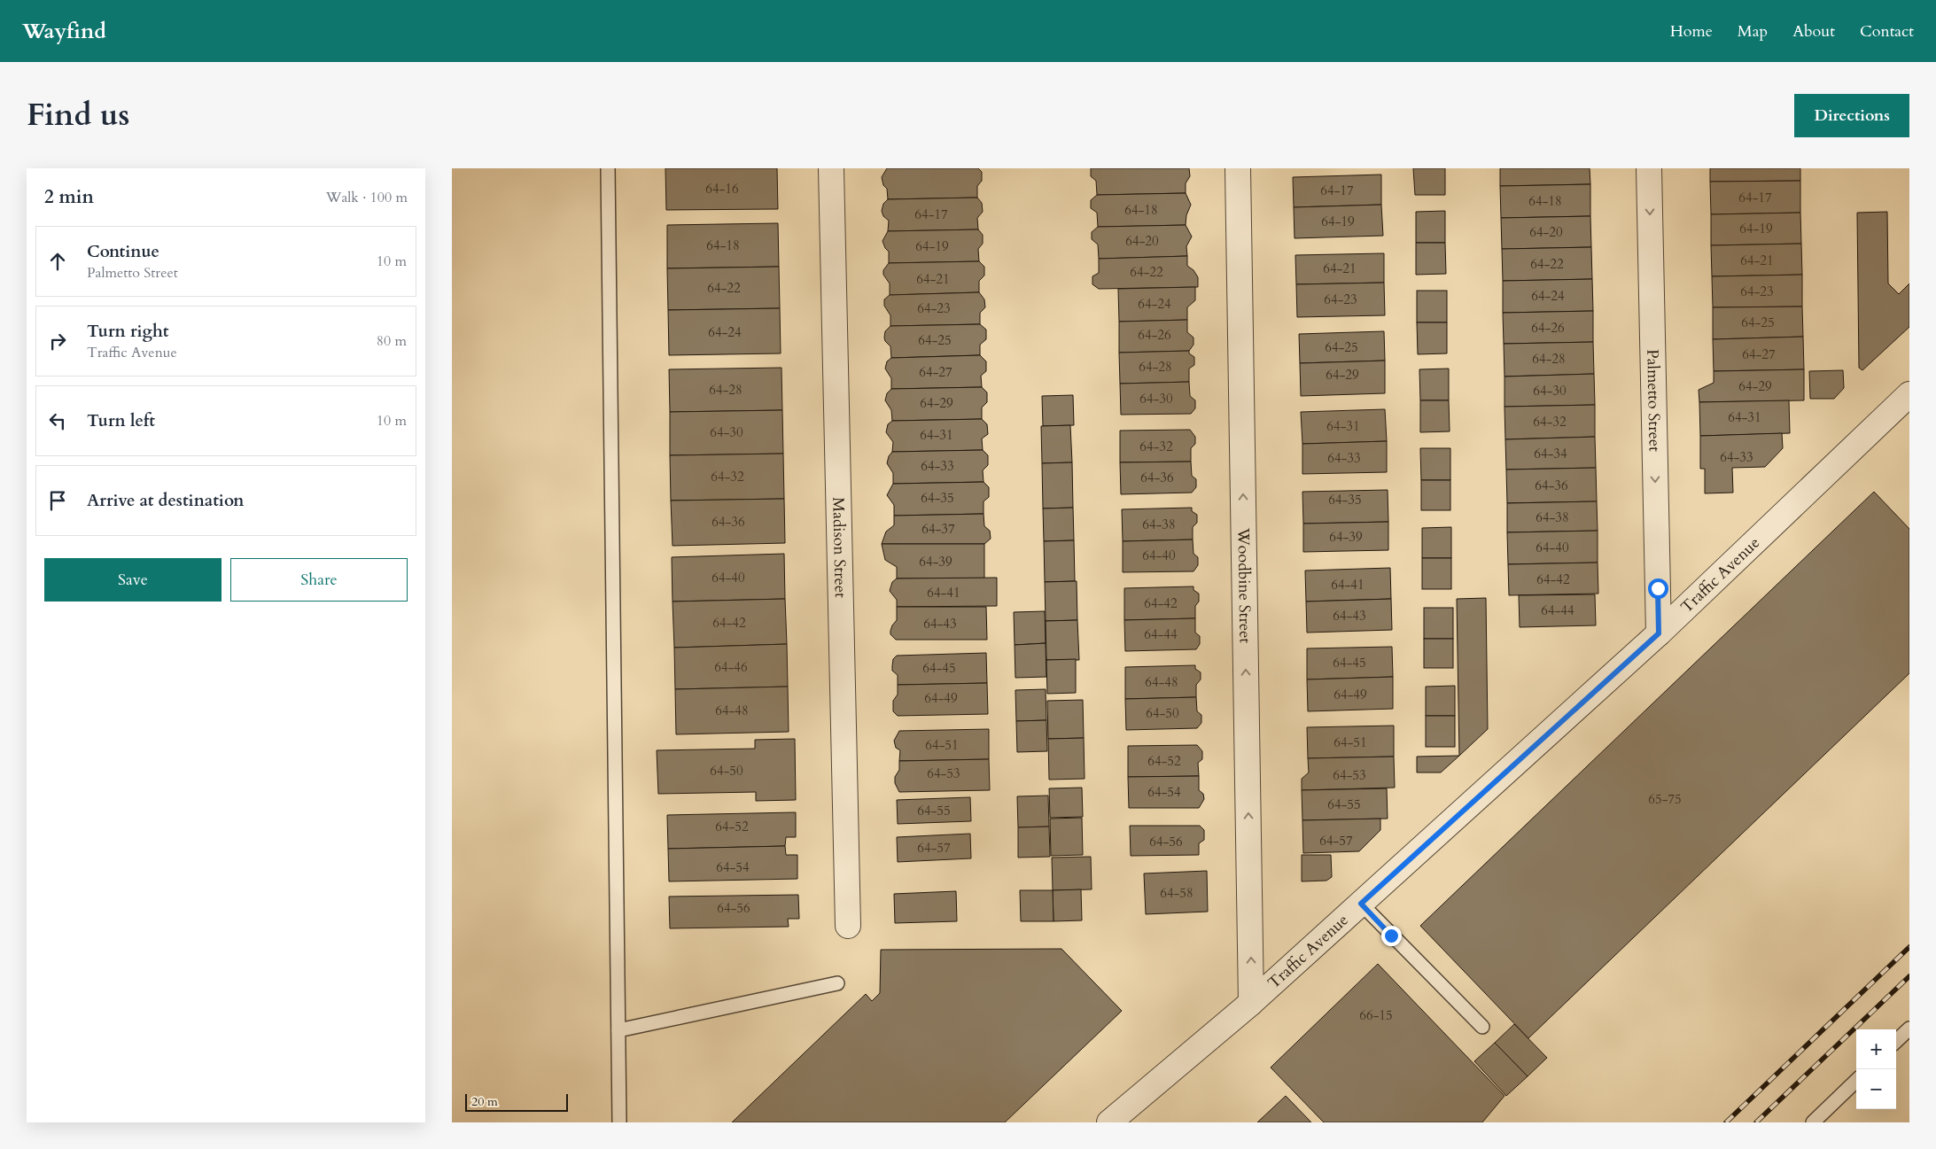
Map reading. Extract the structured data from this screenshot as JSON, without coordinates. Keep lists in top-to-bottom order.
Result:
{
  "streets": {
    "street": [
      "Palmetto Street",
      "Madison Street",
      "Traffic Avenue",
      "Woodbine Street"
    ]
  },
  "crossings": [
    ["Palmetto Street", "Traffic Avenue"],
    ["Traffic Avenue", "Woodbine Street"]
  ],
  "one_way": ["Palmetto Street", "Woodbine Street"],
  "house_numbers": [
    "64-16",
    "64-17",
    "64-17",
    "64-18",
    "64-18",
    "64-17",
    "64-19",
    "64-19",
    "64-20",
    "64-20",
    "64-18",
    "64-19",
    "64-21",
    "64-22",
    "64-21",
    "64-22",
    "64-21",
    "64-22",
    "64-23",
    "64-24",
    "64-23",
    "64-24",
    "64-23",
    "64-25",
    "64-26",
    "64-24",
    "64-26",
    "64-25",
    "64-25",
    "64-27",
    "64-28",
    "64-28",
    "64-27",
    "64-29",
    "64-29",
    "64-28",
    "64-30",
    "64-30",
    "64-29",
    "64-31",
    "64-32",
    "64-31",
    "64-30",
    "64-31",
    "64-32",
    "64-34",
    "64-33",
    "64-33",
    "64-33",
    "64-32",
    "64-36",
    "64-36",
    "64-35",
    "64-35",
    "64-38",
    "64-36",
    "64-38",
    "64-37",
    "64-39",
    "64-40",
    "64-40",
    "64-39",
    "64-40",
    "64-42",
    "64-41",
    "64-41",
    "64-42",
    "64-44",
    "64-43",
    "64-42",
    "64-43",
    "64-44",
    "64-45",
    "64-46",
    "64-45",
    "64-48",
    "64-49",
    "64-49",
    "64-48",
    "64-50",
    "64-51",
    "64-51",
    "64-52",
    "64-50",
    "64-53",
    "64-53",
    "64-54",
    "65-75",
    "64-55",
    "64-55",
    "64-52",
    "64-57",
    "64-56",
    "64-57",
    "64-54",
    "64-58",
    "64-56",
    "66-15"
  ],
  "scale_bar": "20 m",
  "page": {
    "header": "Wayfind",
    "nav": [
      "Home",
      "Map",
      "About",
      "Contact"
    ],
    "title": "Find us",
    "buttons": [
      "Directions",
      ["Save", "Share"]
    ],
    "heading": ["2 min", "Walk · 100 m"],
    "list": [
      ["Continue", "Palmetto Street", "10 m"],
      ["Turn right", "Traffic Avenue", "80 m"],
      ["Turn left", "10 m"],
      "Arrive at destination"
    ],
    "map_buttons": ["+", "−"],
    "scale": "20 m"
  }
}
